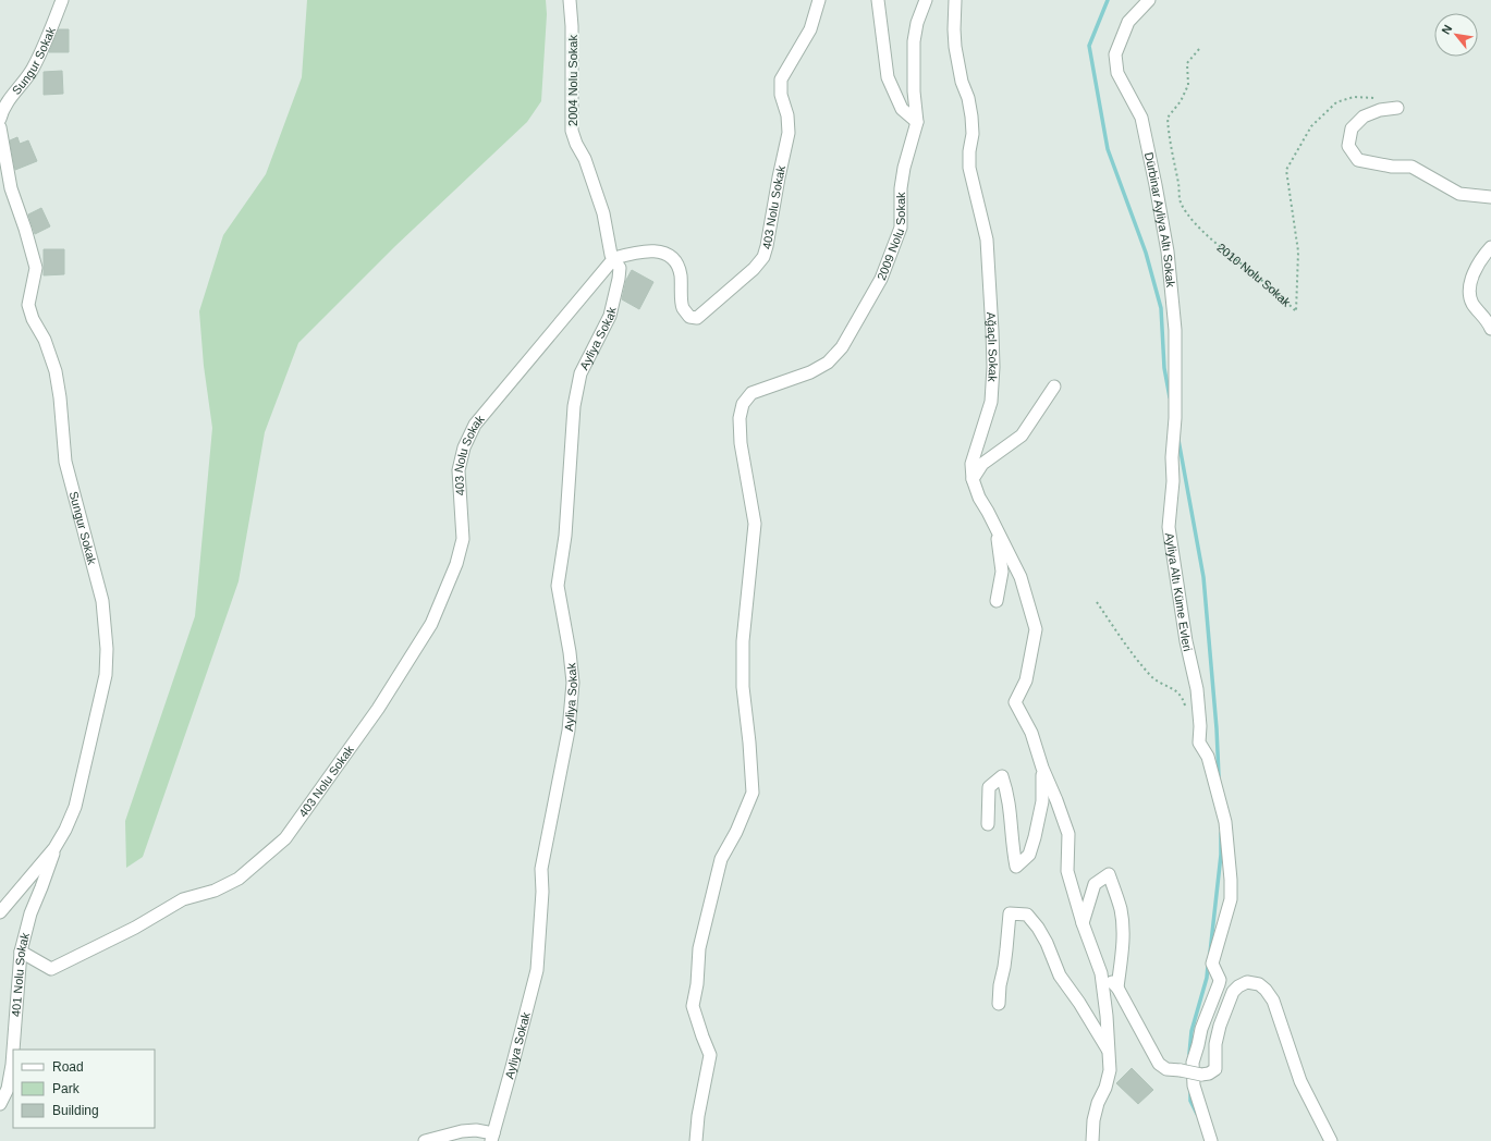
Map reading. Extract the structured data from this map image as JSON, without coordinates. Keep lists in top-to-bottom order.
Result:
{
  "streets": {
    "street": [
      "Sungur Sokak",
      "2004 Nolu Sokak",
      "403 Nolu Sokak",
      "Dürbinar Ayliya Altı Sokak",
      "2009 Nolu Sokak",
      "Ayliya Sokak",
      "Ağaçlı Sokak",
      "Ayliya Altı Küme Evleri",
      "401 Nolu Sokak"
    ],
    "path": ["2010 Nolu Sokak"]
  },
  "crossings": [
    ["Sungur Sokak", "401 Nolu Sokak"],
    ["2004 Nolu Sokak", "403 Nolu Sokak"],
    ["2004 Nolu Sokak", "Ayliya Sokak"],
    ["403 Nolu Sokak", "Ayliya Sokak"],
    ["403 Nolu Sokak", "401 Nolu Sokak"],
    ["Dürbinar Ayliya Altı Sokak", "Ayliya Altı Küme Evleri"]
  ],
  "legend": ["Road", "Park", "Building"],
  "north": "top left"
}
